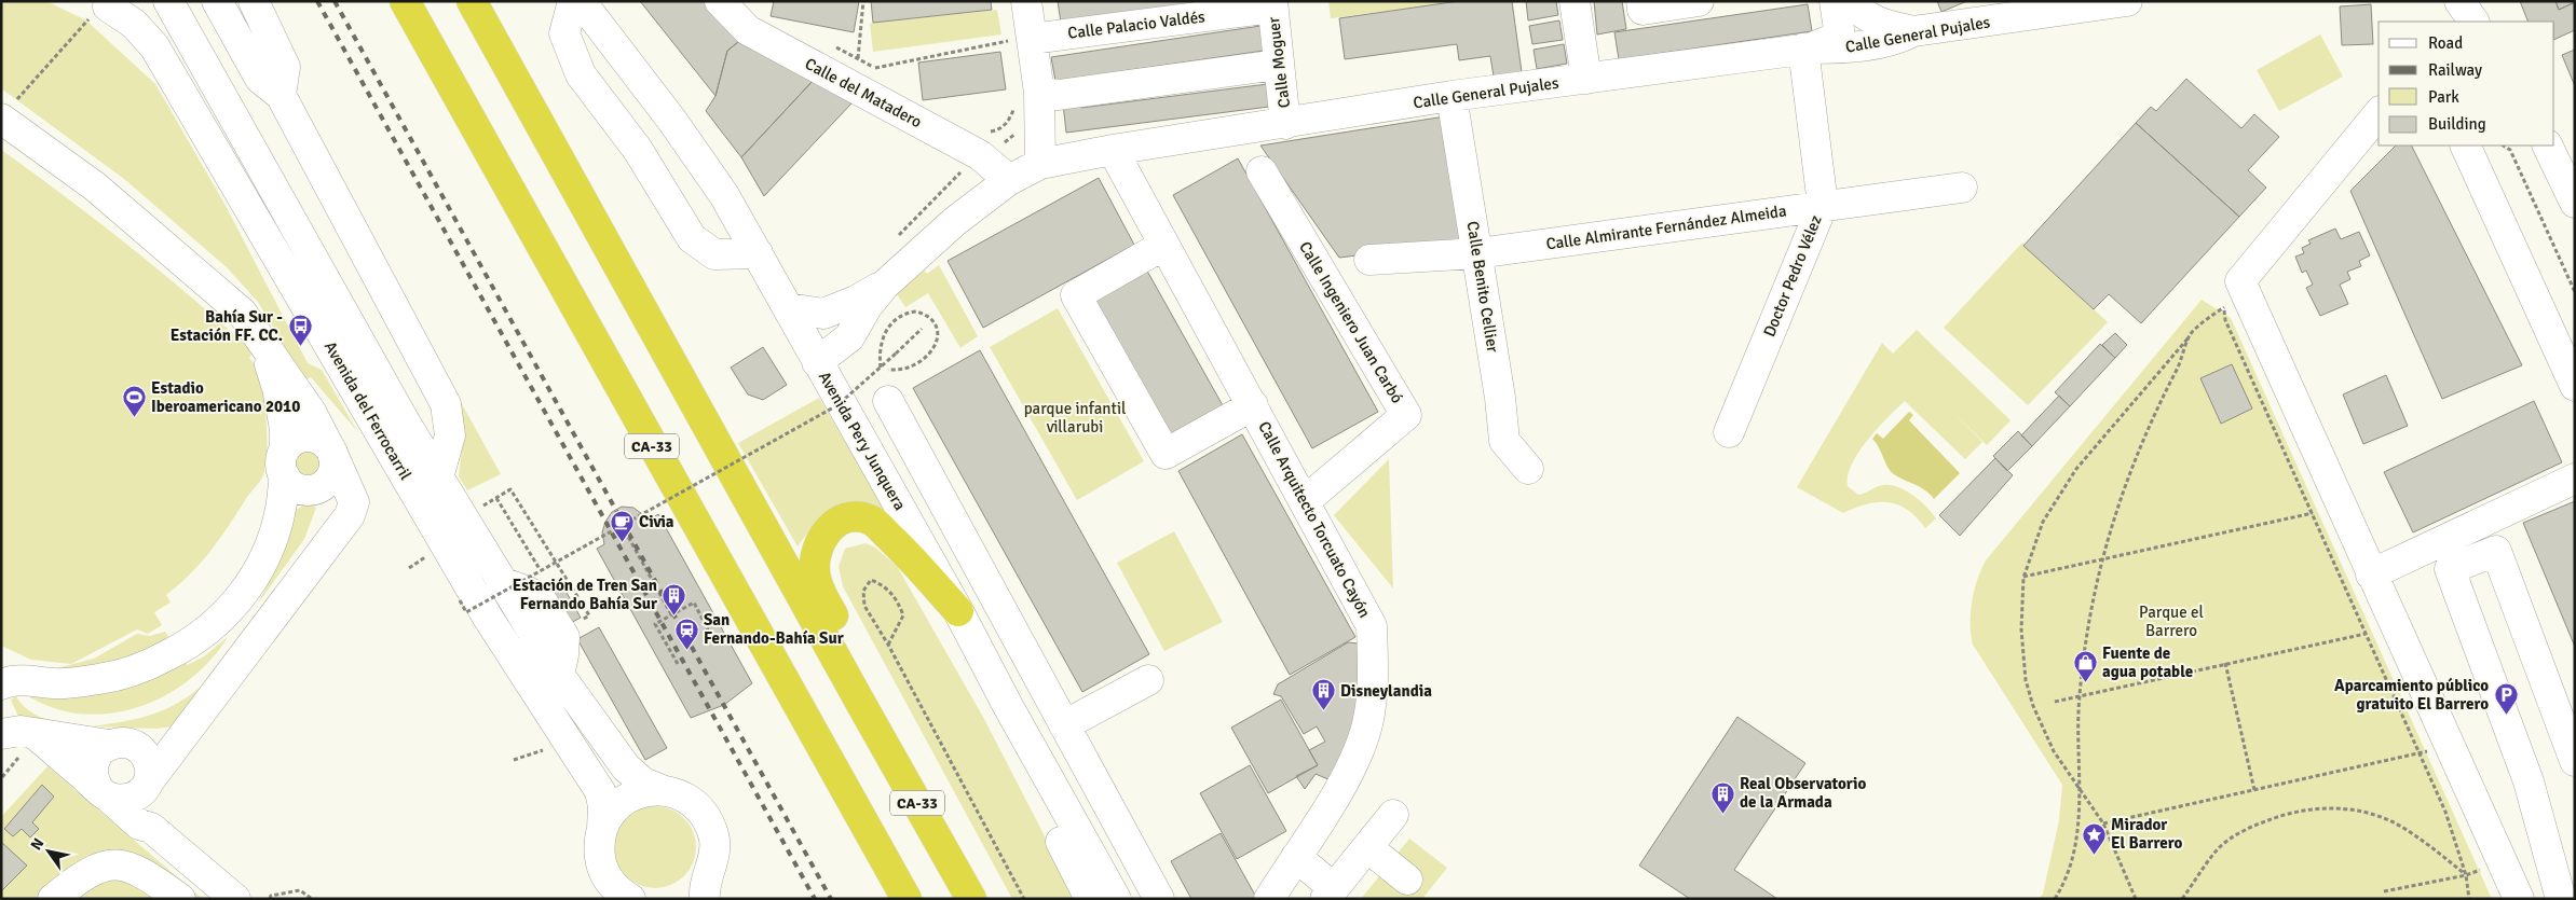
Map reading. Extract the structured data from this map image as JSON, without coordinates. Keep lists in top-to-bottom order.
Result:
{
  "streets": {
    "highway": ["CA-33"],
    "street": [
      "Calle Palacio Valdés",
      "Calle General Pujales",
      "Calle Moguer",
      "Calle del Matadero",
      "Calle Almirante Fernández Almeida",
      "Doctor Pedro Vélez",
      "Calle Benito Cellier",
      "Calle Ingeniero Juan Carbó",
      "Avenida del Ferrocarril",
      "Avenida Pery Junquera",
      "Calle Arquitecto Torcuato Cayón"
    ]
  },
  "crossings": [
    ["Calle Palacio Valdés", "Calle Moguer"],
    ["Calle General Pujales", "Calle Moguer"],
    ["Calle General Pujales", "Calle del Matadero"],
    ["Calle General Pujales", "Doctor Pedro Vélez"],
    ["Calle General Pujales", "Calle Benito Cellier"],
    ["Calle General Pujales", "Calle Arquitecto Torcuato Cayón"],
    ["Calle Almirante Fernández Almeida", "Doctor Pedro Vélez"],
    ["Calle Almirante Fernández Almeida", "Calle Benito Cellier"],
    ["Calle Ingeniero Juan Carbó", "Calle Arquitecto Torcuato Cayón"]
  ],
  "parks": ["parque infantil villarubi", "Parque el Barrero"],
  "places": {
    "bus stop": ["Bahía Sur - Estación FF. CC."],
    "sports": ["Estadio Iberoamericano 2010"],
    "cafe": ["Civia"],
    "building": ["Estación de Tren San Fernando Bahía Sur", "Disneylandia", "Real Observatorio de la Armada"],
    "station": ["San Fernando-Bahía Sur"],
    "shop": ["Fuente de agua potable"],
    "parking": ["Aparcamiento público gratuito El Barrero"],
    "place": ["Mirador El Barrero"]
  },
  "legend": [
    "Road",
    "Railway",
    "Park",
    "Building"
  ],
  "north": "top left"
}
